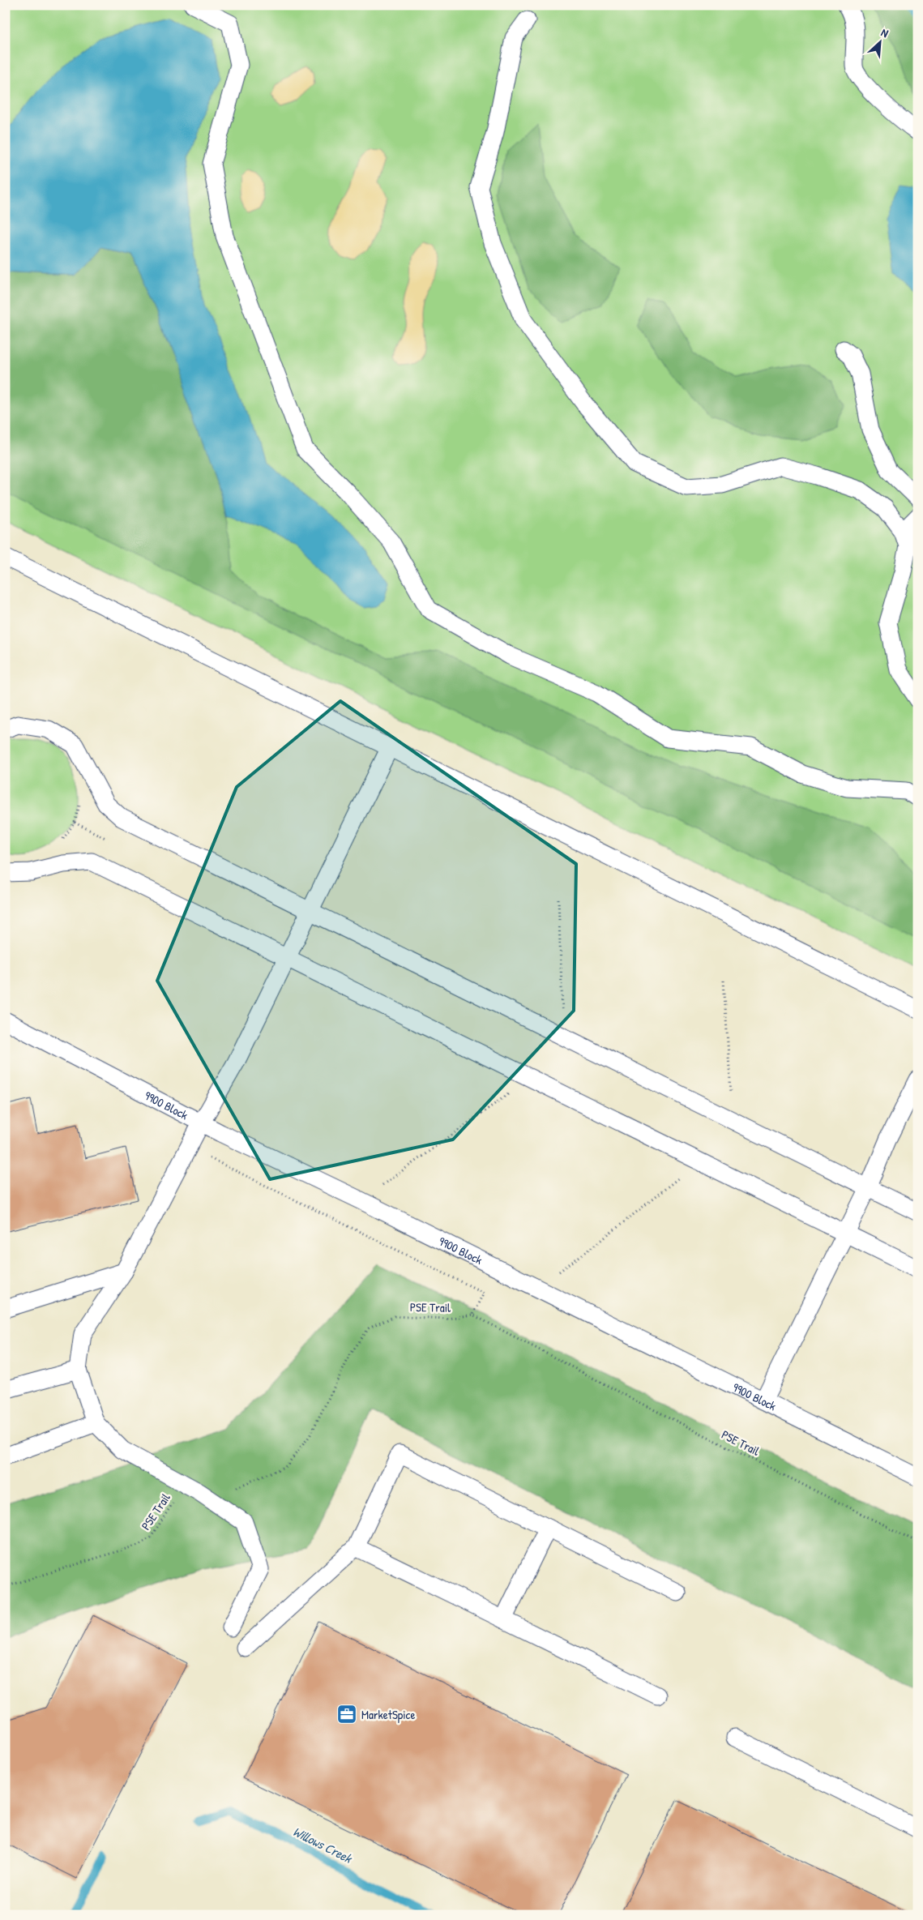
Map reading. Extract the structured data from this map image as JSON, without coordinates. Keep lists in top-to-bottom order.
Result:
{
  "streets": {
    "lane": ["9900 Block"],
    "path": ["PSE Trail"]
  },
  "water": ["Willows Creek"],
  "places": {
    "office": ["MarketSpice"]
  },
  "north": "top right"
}
